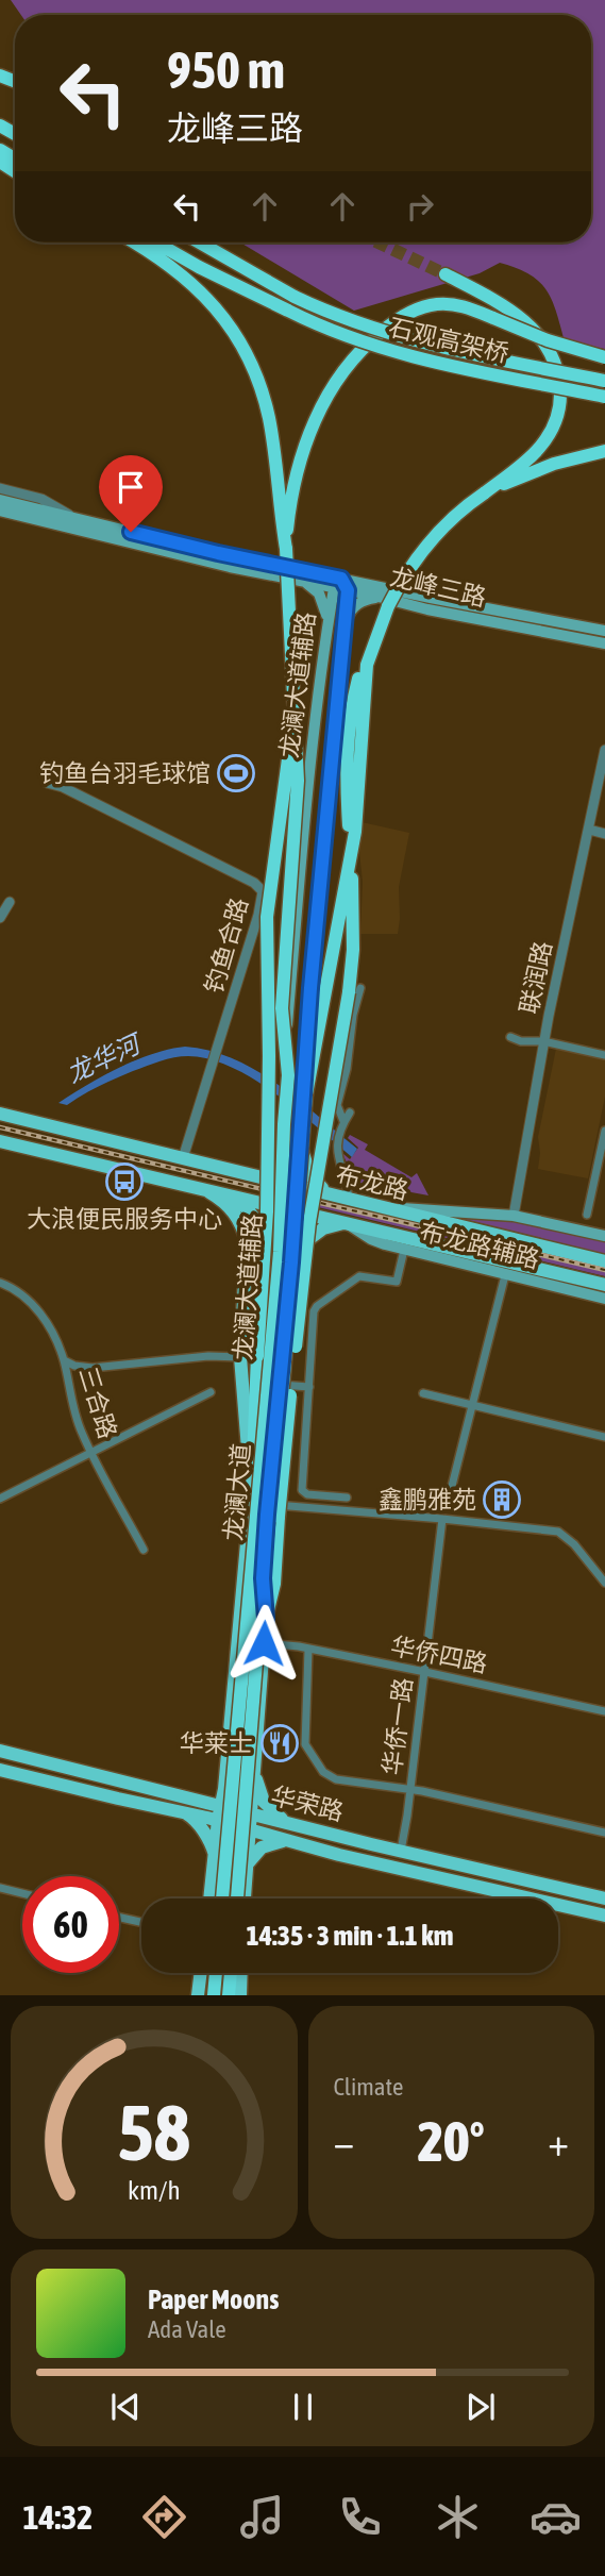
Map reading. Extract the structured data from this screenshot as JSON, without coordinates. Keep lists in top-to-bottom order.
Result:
{
  "streets": {
    "highway": ["石观高架桥", "龙澜大道"],
    "main road": [
      "龙峰三路",
      "龙澜大道辅路",
      "布龙路",
      "布龙路辅路",
      "华荣路"
    ],
    "street": [
      "钓鱼合路",
      "联润路",
      "三合路",
      "华侨四路",
      "华侨一路"
    ]
  },
  "crossings": [
    ["龙峰三路", "龙澜大道辅路"],
    ["龙峰三路", "龙澜大道"],
    ["龙澜大道辅路", "布龙路"],
    ["龙澜大道辅路", "龙澜大道"],
    ["龙澜大道辅路", "华荣路"],
    ["钓鱼合路", "布龙路"],
    ["联润路", "布龙路辅路"],
    ["布龙路", "布龙路辅路"],
    ["华侨四路", "华侨一路"],
    ["华侨一路", "华荣路"]
  ],
  "water": ["龙华河"],
  "places": {
    "sports": ["钓鱼台羽毛球馆"],
    "bus stop": ["大浪便民服务中心"],
    "building": ["鑫鹏雅苑"],
    "restaurant": ["华莱士"]
  },
  "page": {
    "turn": ["950 m", "龙峰三路"],
    "limit": "60",
    "trip": "14:35 · 3 min · 1.1 km",
    "tile": "Climate",
    "heat": ["−", "20°", "+"],
    "song": ["Paper Moons", "Ada Vale"],
    "tabs": "14:32",
    "gauge": ["58", "km/h"]
  }
}
